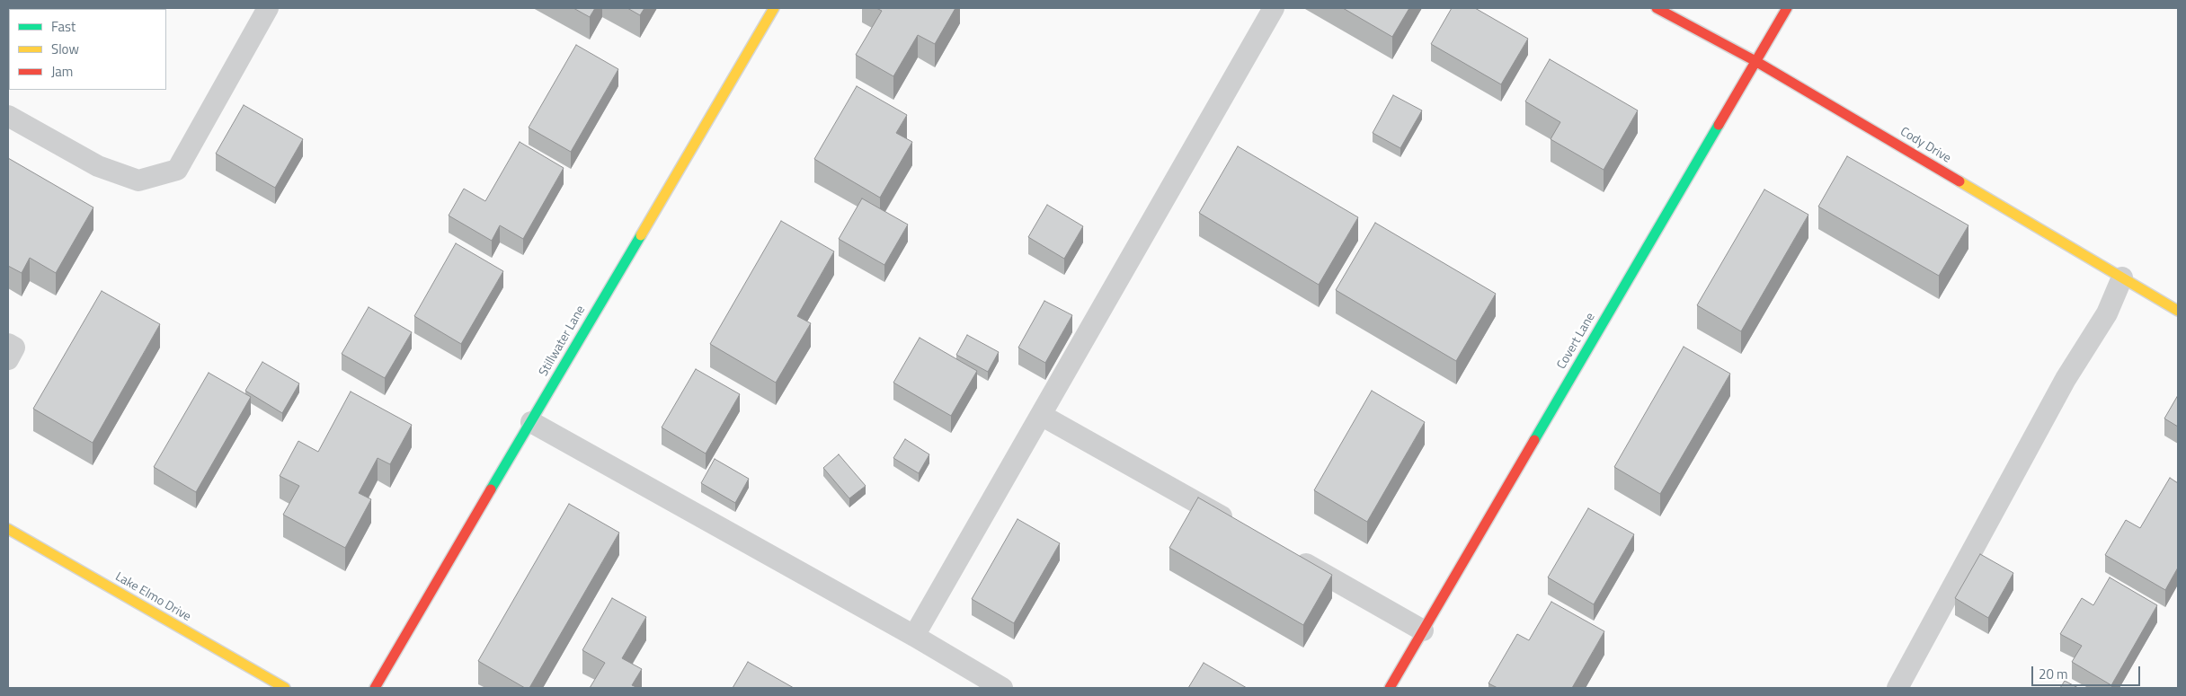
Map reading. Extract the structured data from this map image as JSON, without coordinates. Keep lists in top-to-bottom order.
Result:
{
  "streets": {
    "street": [
      "Cody Drive",
      "Stillwater Lane",
      "Covert Lane",
      "Lake Elmo Drive"
    ]
  },
  "crossings": [
    ["Cody Drive", "Covert Lane"]
  ],
  "legend": ["Fast", "Slow", "Jam"],
  "scale_bar": "20 m"
}
